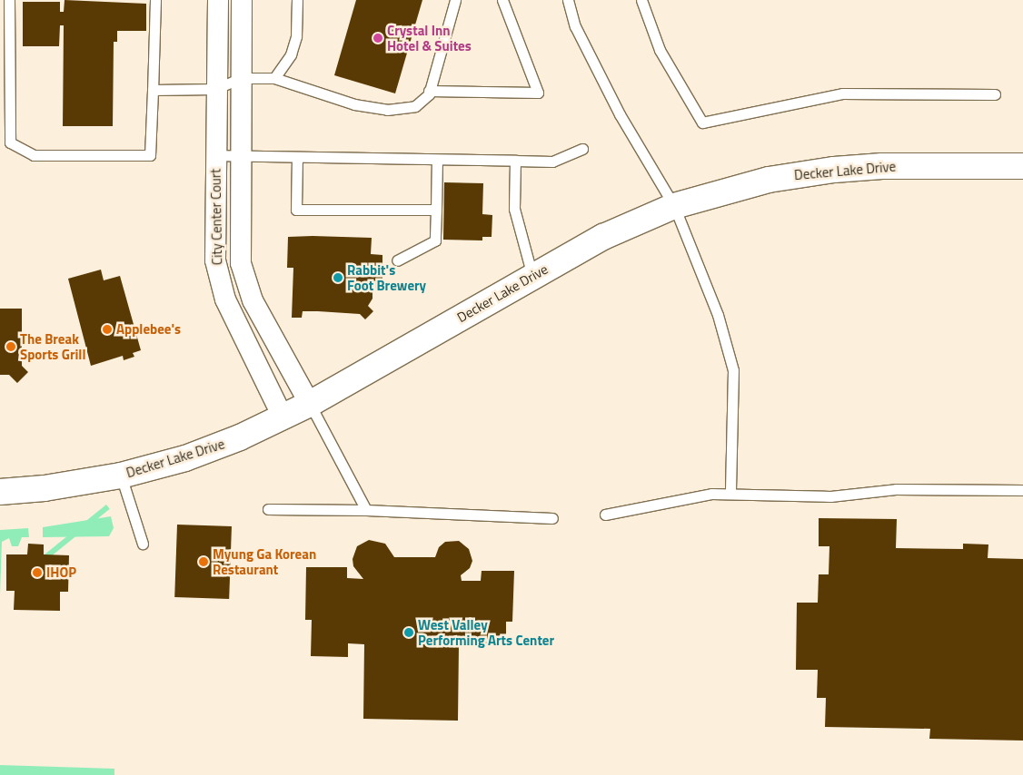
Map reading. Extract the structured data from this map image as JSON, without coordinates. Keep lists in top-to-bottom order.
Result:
{
  "streets": {
    "street": ["Decker Lake Drive", "City Center Court"]
  },
  "crossings": [
    ["Decker Lake Drive", "City Center Court"]
  ],
  "places": [
    "Crystal Inn Hotel & Suites",
    "Rabbit's Foot Brewery",
    "Applebee's",
    "The Break Sports Grill",
    "Myung Ga Korean Restaurant",
    "IHOP",
    "West Valley Performing Arts Center"
  ]
}
